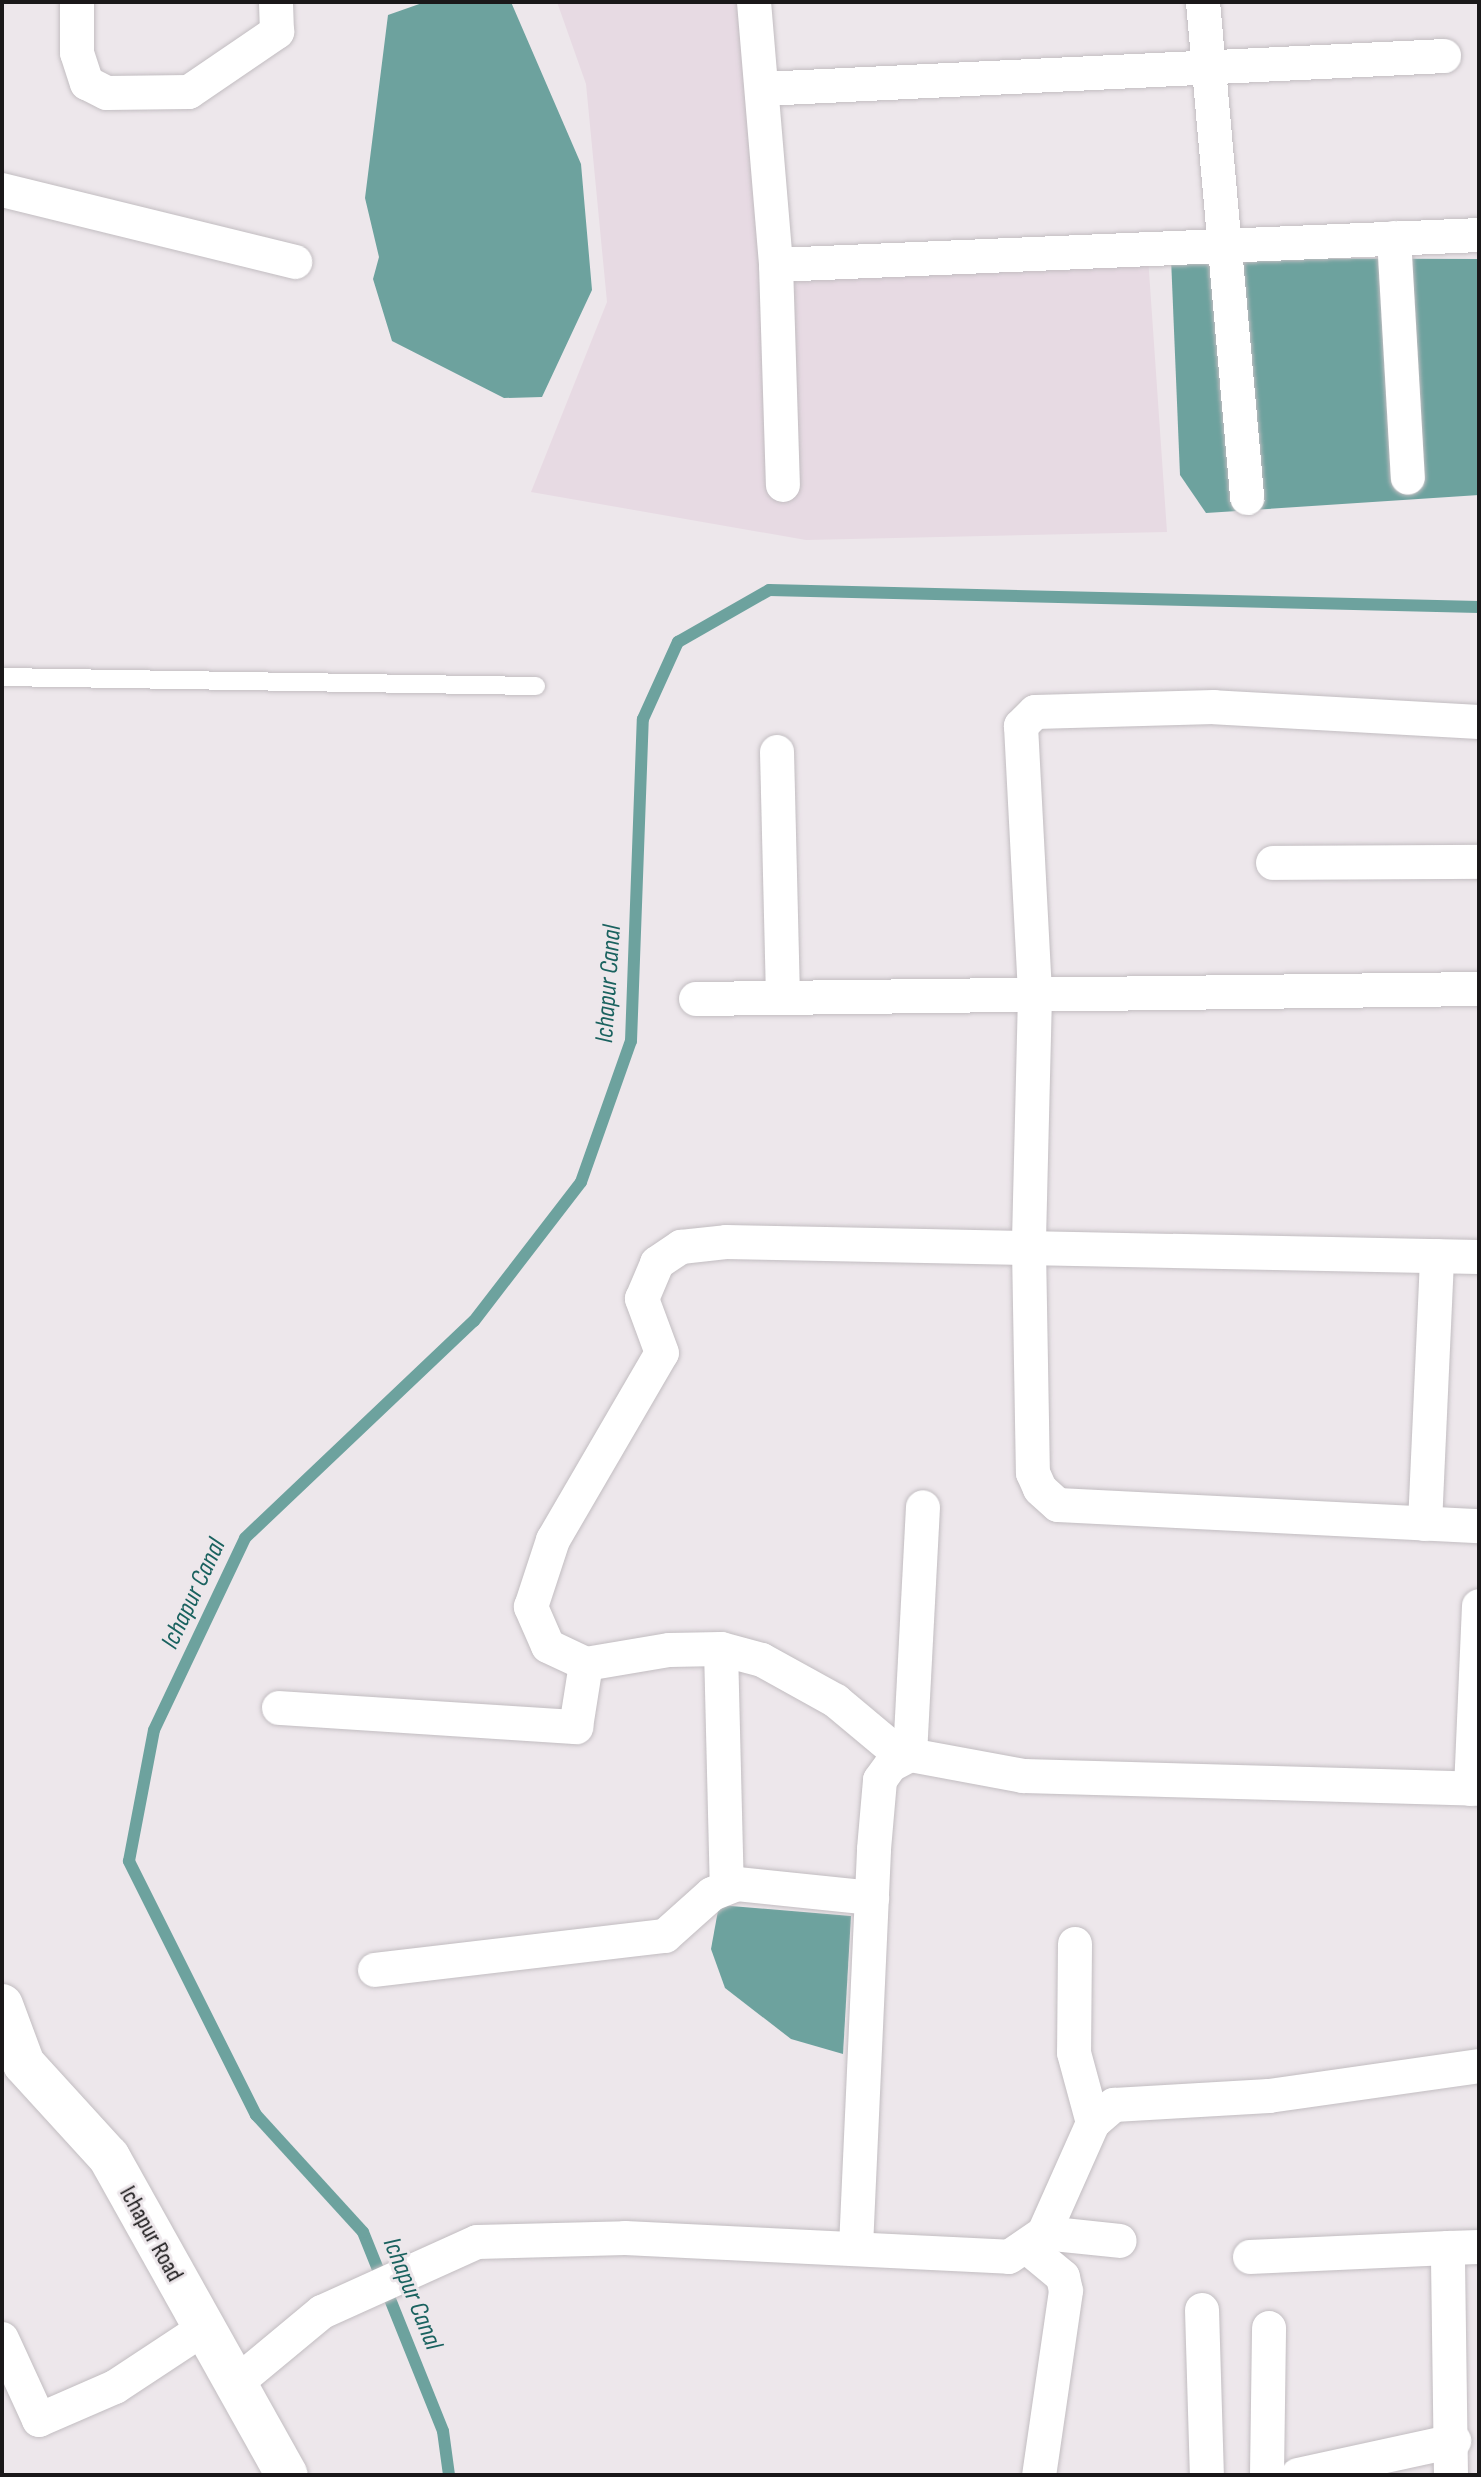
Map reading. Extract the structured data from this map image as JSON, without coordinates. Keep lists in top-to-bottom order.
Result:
{
  "streets": {
    "street": ["Ichapur Road"]
  },
  "water": ["Ichapur Canal"]
}
